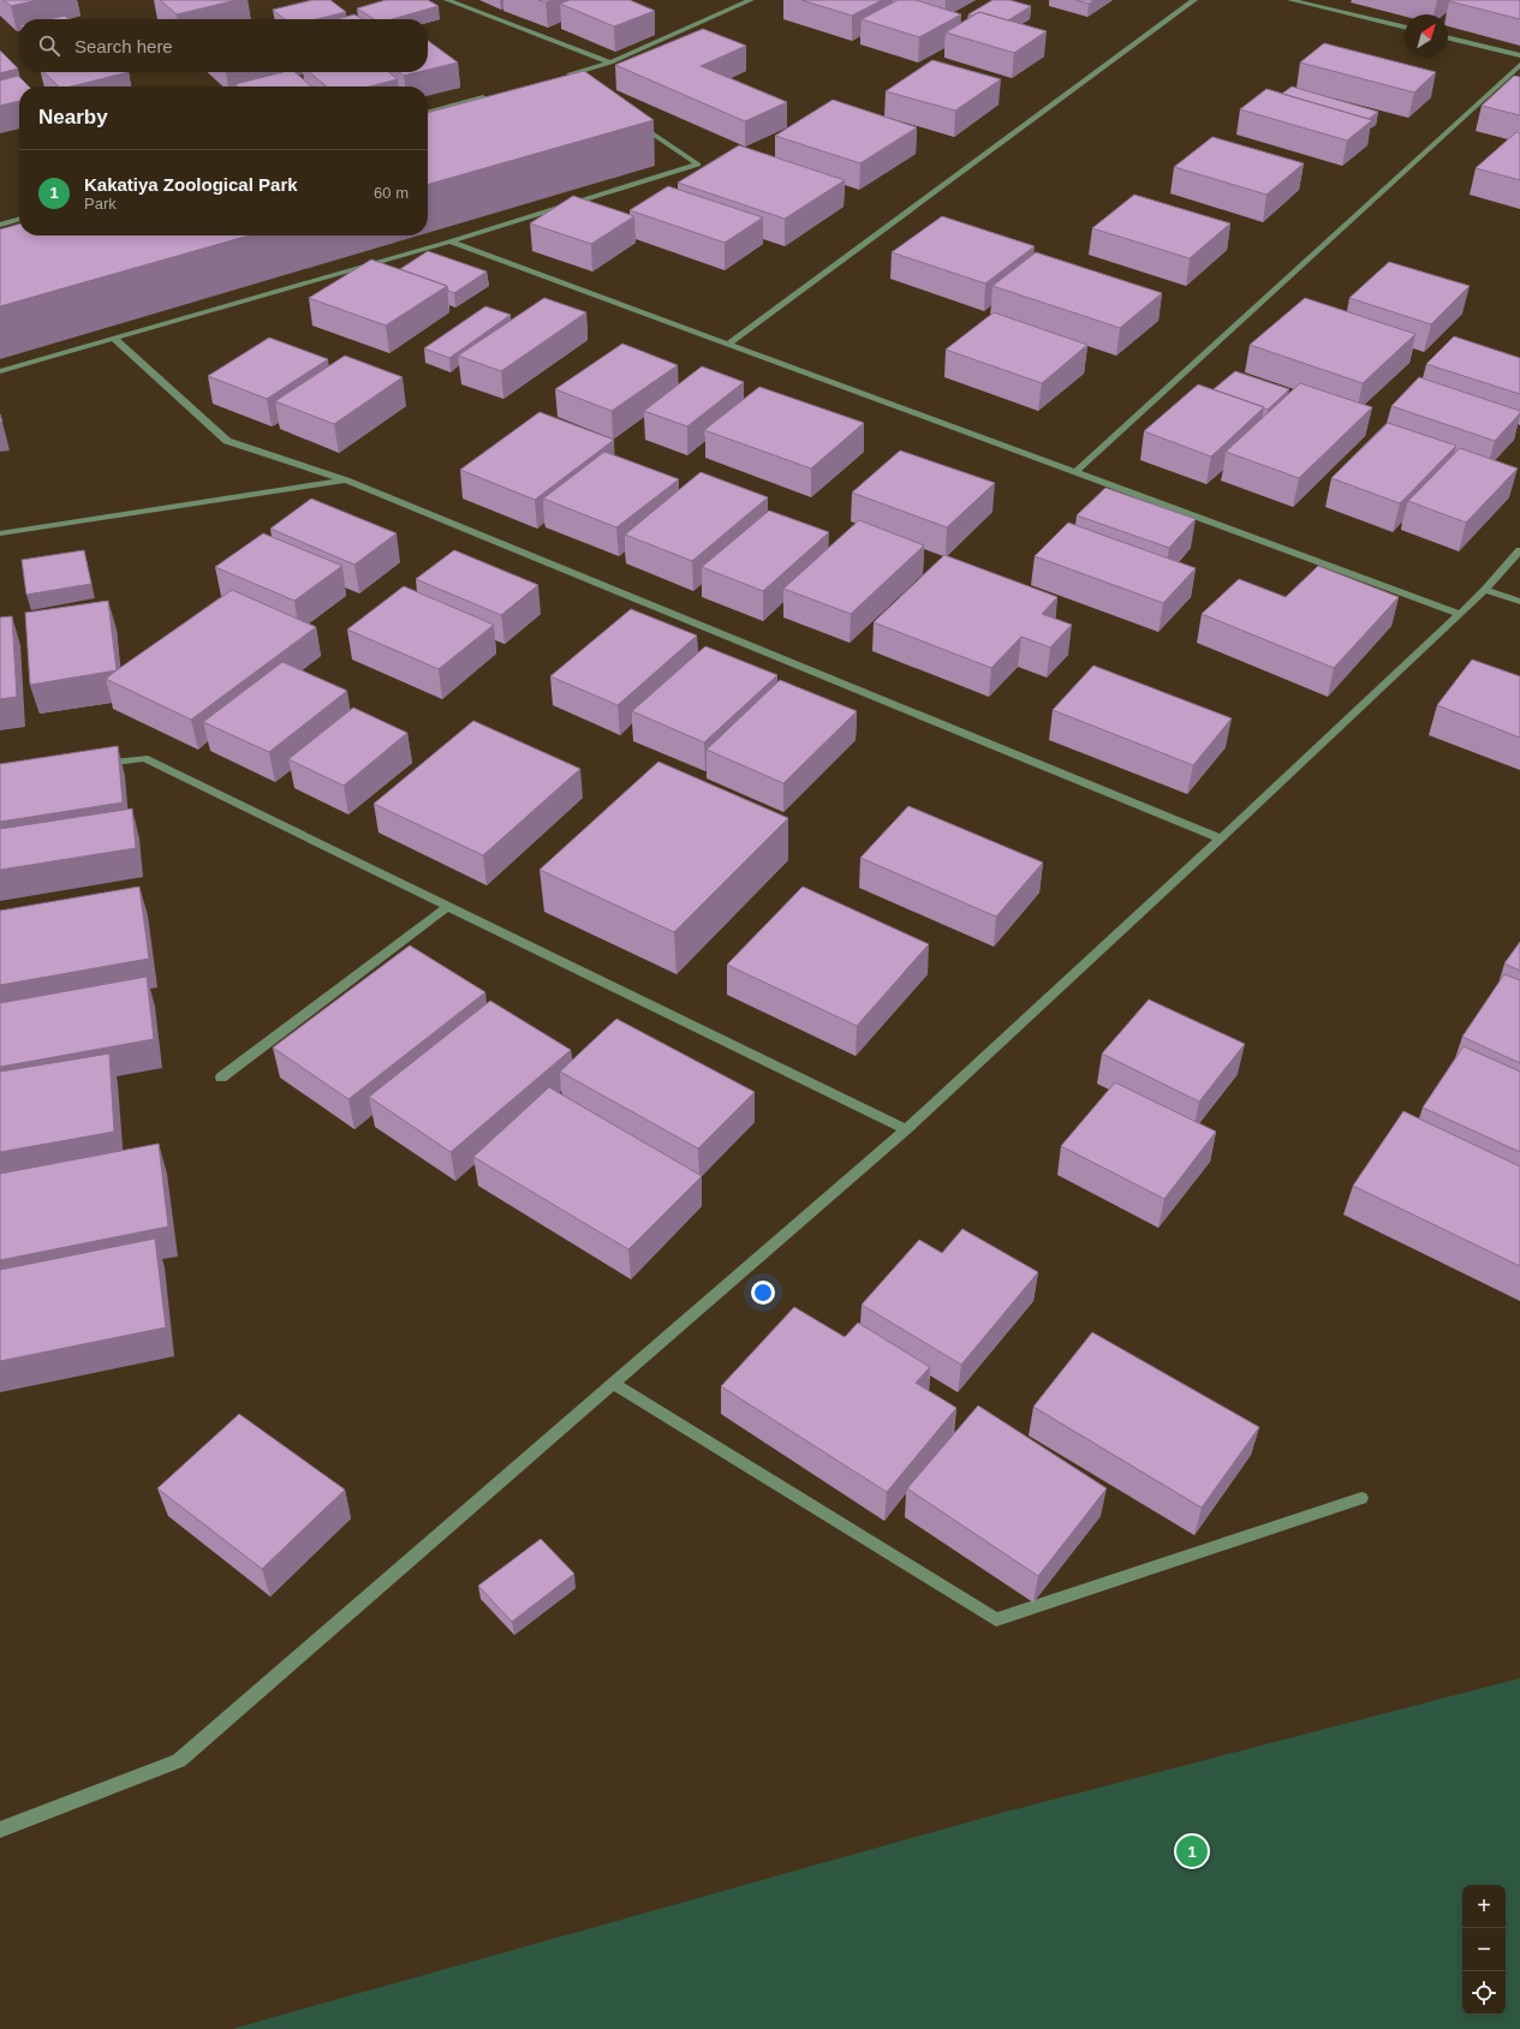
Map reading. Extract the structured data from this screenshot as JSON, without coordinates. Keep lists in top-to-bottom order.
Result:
{
  "north": "top right",
  "page": {
    "search": "Search here",
    "heading": "Nearby",
    "list": [
      {
        "mark": "1",
        "name": "Kakatiya Zoological Park",
        "note": "Park",
        "value": "60 m"
      }
    ],
    "pins": "1",
    "map_buttons": ["+", "−"]
  }
}
